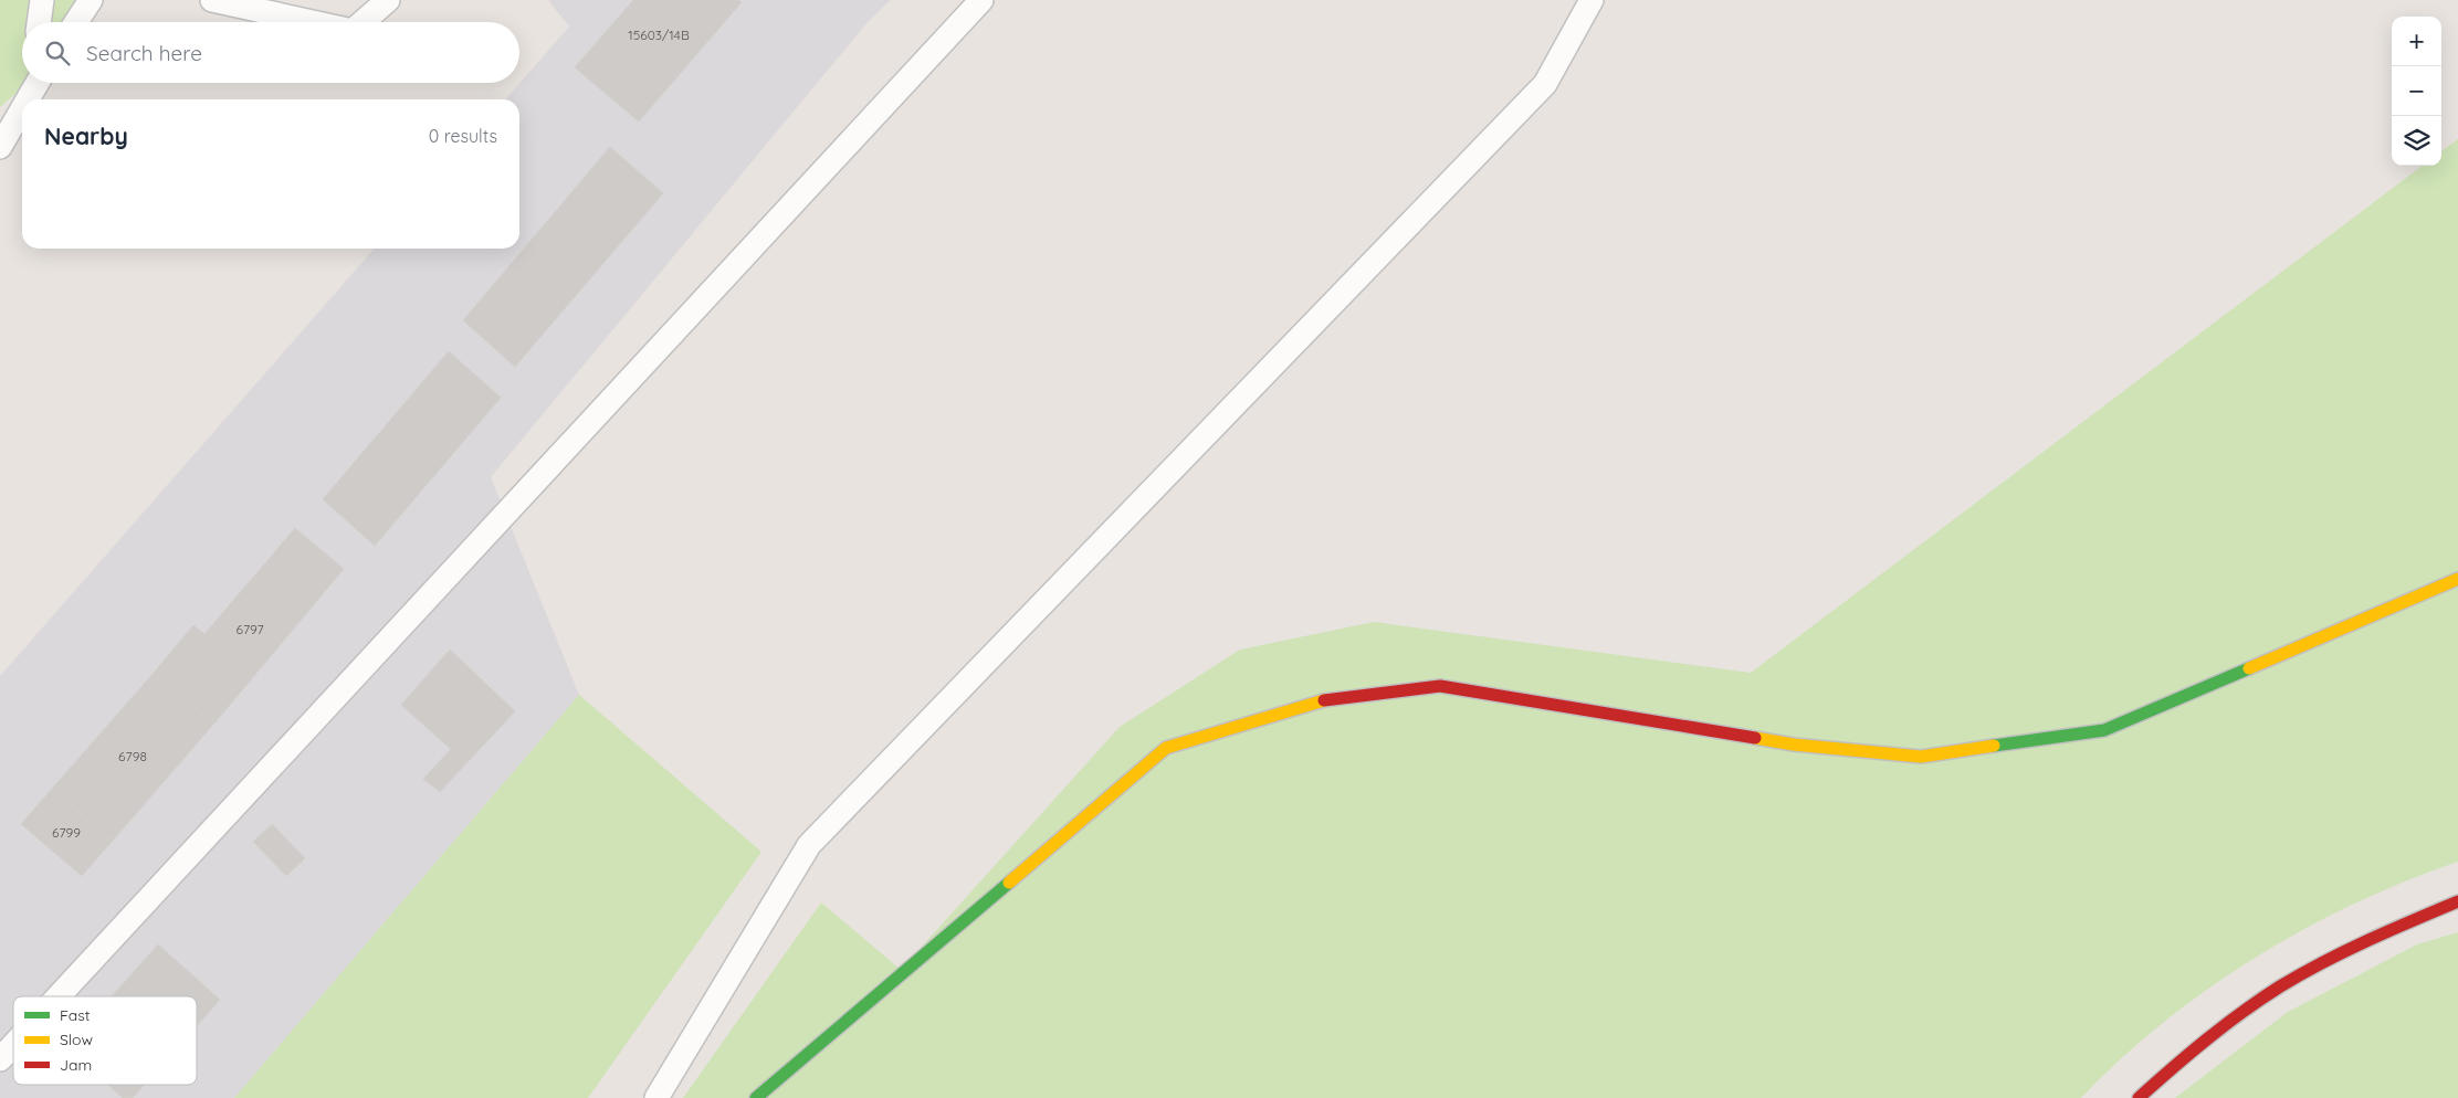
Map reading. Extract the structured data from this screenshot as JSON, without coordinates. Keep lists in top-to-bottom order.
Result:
{
  "house_numbers": [
    "15603/14B",
    "6797",
    "6798",
    "6799"
  ],
  "legend": ["Fast", "Slow", "Jam"],
  "page": {
    "map_buttons": ["+", "−"],
    "search": "Search here",
    "heading": ["Nearby", "0 results"]
  }
}
